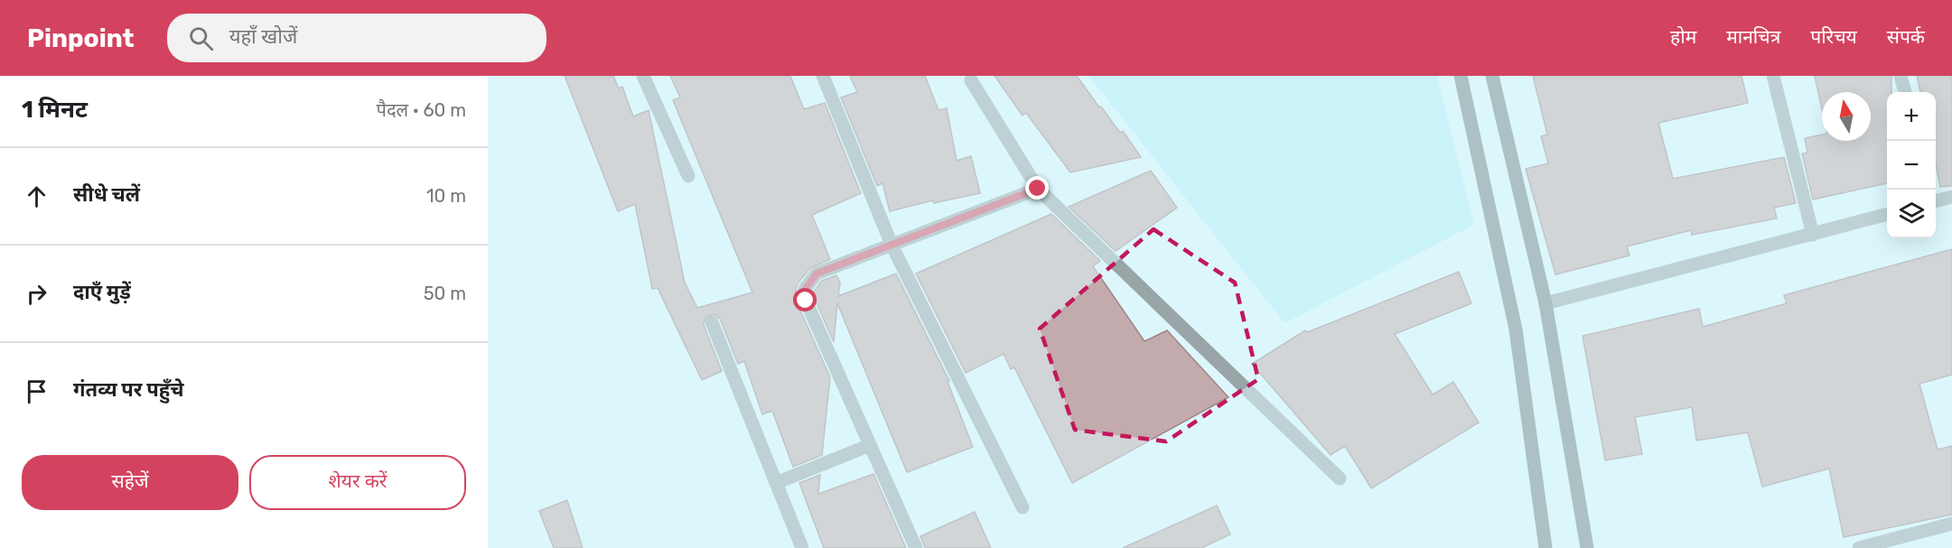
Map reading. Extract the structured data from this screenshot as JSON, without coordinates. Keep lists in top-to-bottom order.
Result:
{
  "north": "top",
  "page": {
    "header": "Pinpoint",
    "search": "यहाँ खोजें",
    "nav": [
      "होम",
      "मानचित्र",
      "परिचय",
      "संपर्क"
    ],
    "heading": ["1 मिनट", "पैदल · 60 m"],
    "map_buttons": ["+", "−"],
    "list": [
      ["सीधे चलें", "10 m"],
      ["दाएँ मुड़ें", "50 m"],
      "गंतव्य पर पहुँचे"
    ],
    "buttons": ["सहेजें", "शेयर करें"]
  }
}
